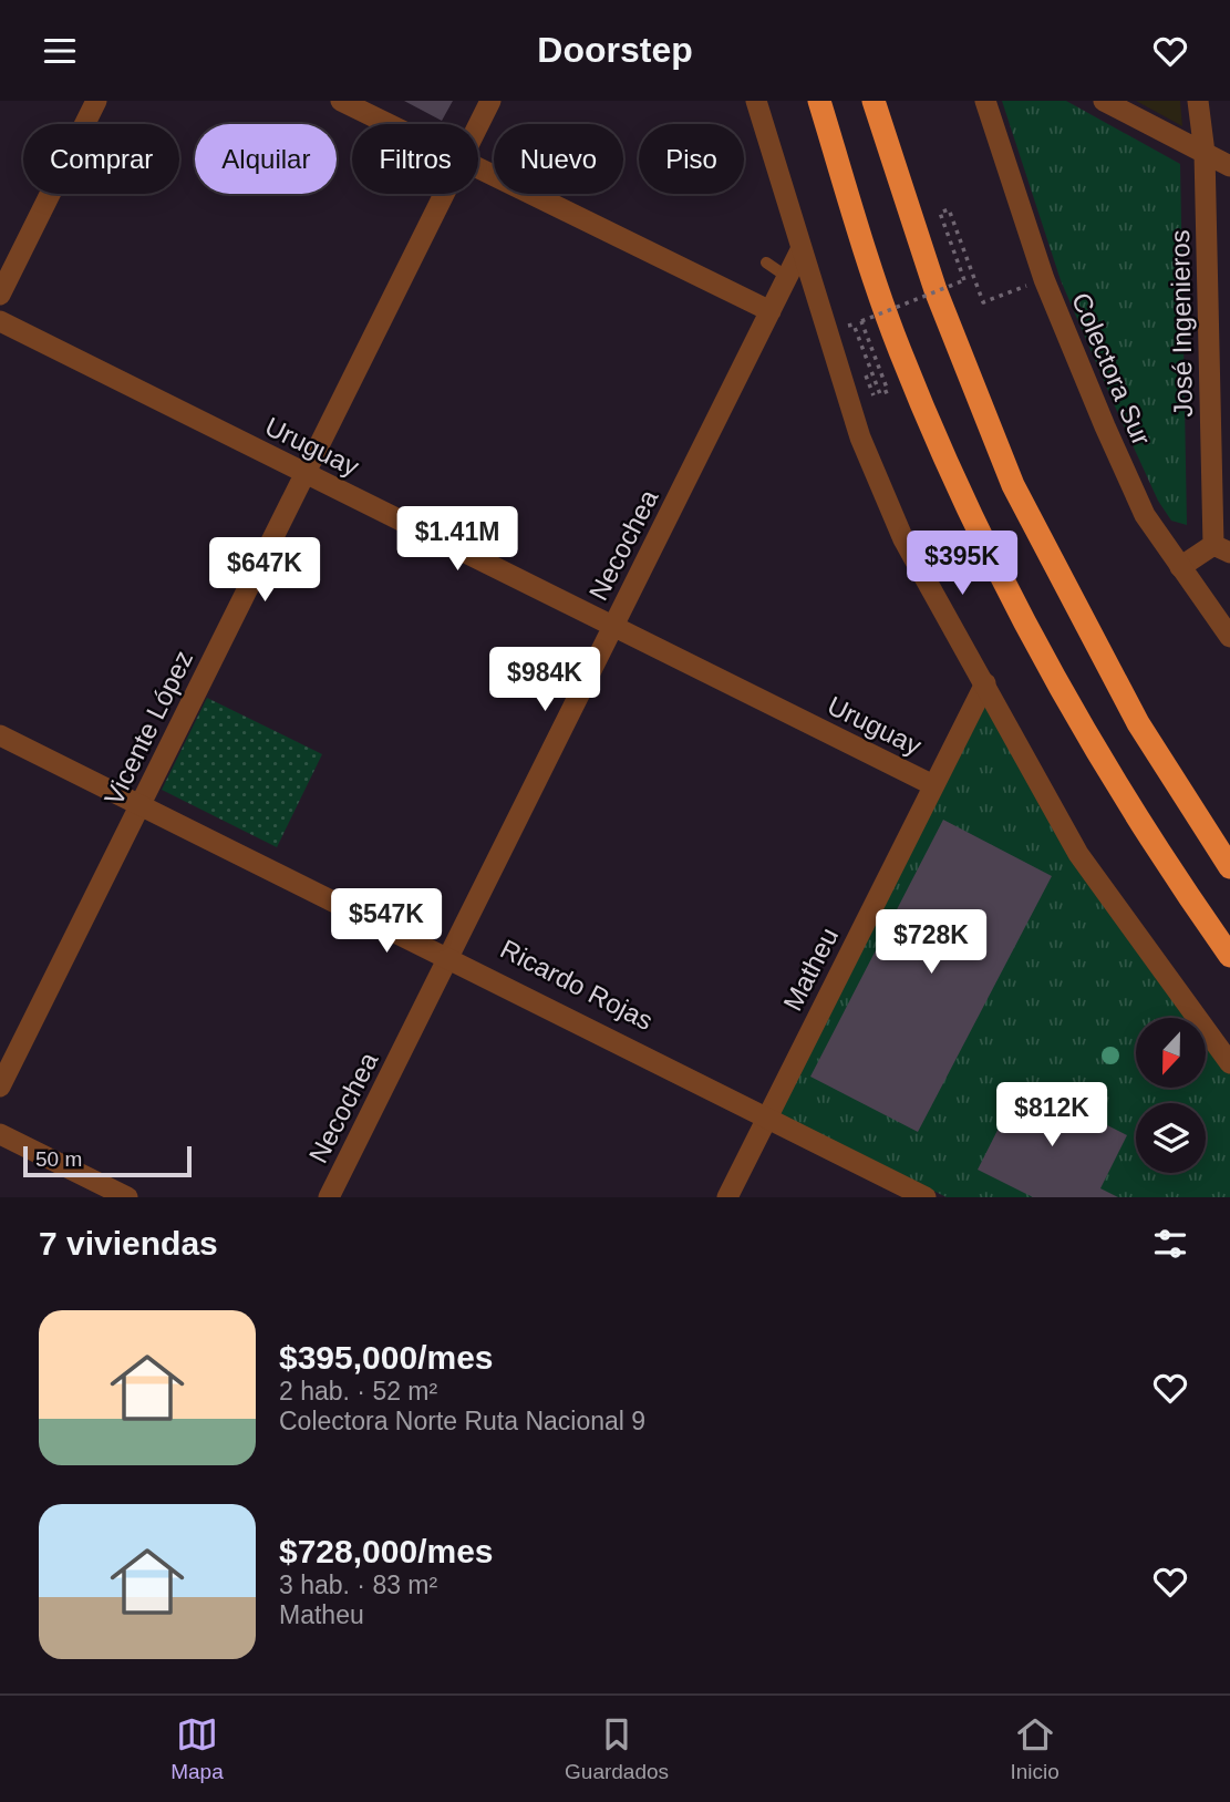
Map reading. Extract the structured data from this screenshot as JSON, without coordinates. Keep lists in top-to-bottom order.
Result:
{
  "streets": {
    "street": [
      "José Ingenieros",
      "Colectora Sur",
      "Uruguay",
      "Necochea",
      "Vicente López",
      "Matheu",
      "Ricardo Rojas"
    ]
  },
  "crossings": [
    ["Uruguay", "Necochea"],
    ["Uruguay", "Vicente López"],
    ["Uruguay", "Matheu"],
    ["Necochea", "Ricardo Rojas"],
    ["Vicente López", "Ricardo Rojas"],
    ["Matheu", "Ricardo Rojas"]
  ],
  "scale_bar": "50 m",
  "north": "bottom",
  "page": {
    "header": "Doorstep",
    "chip": [
      "Comprar",
      "Alquilar",
      "Filtros",
      "Nuevo",
      "Piso"
    ],
    "price": [
      "$1.41M",
      "$395K",
      "$647K",
      "$984K",
      "$547K",
      "$728K",
      "$812K"
    ],
    "scale": "50 m",
    "heading": "7 viviendas",
    "list": [
      {
        "name": "$395,000/mes",
        "note": "2 hab. · 52 m² · Colectora Norte Ruta Nacional 9"
      },
      {
        "name": "$728,000/mes",
        "note": "3 hab. · 83 m² · Matheu"
      }
    ],
    "tabs": ["Mapa", "Guardados", "Inicio"]
  }
}
